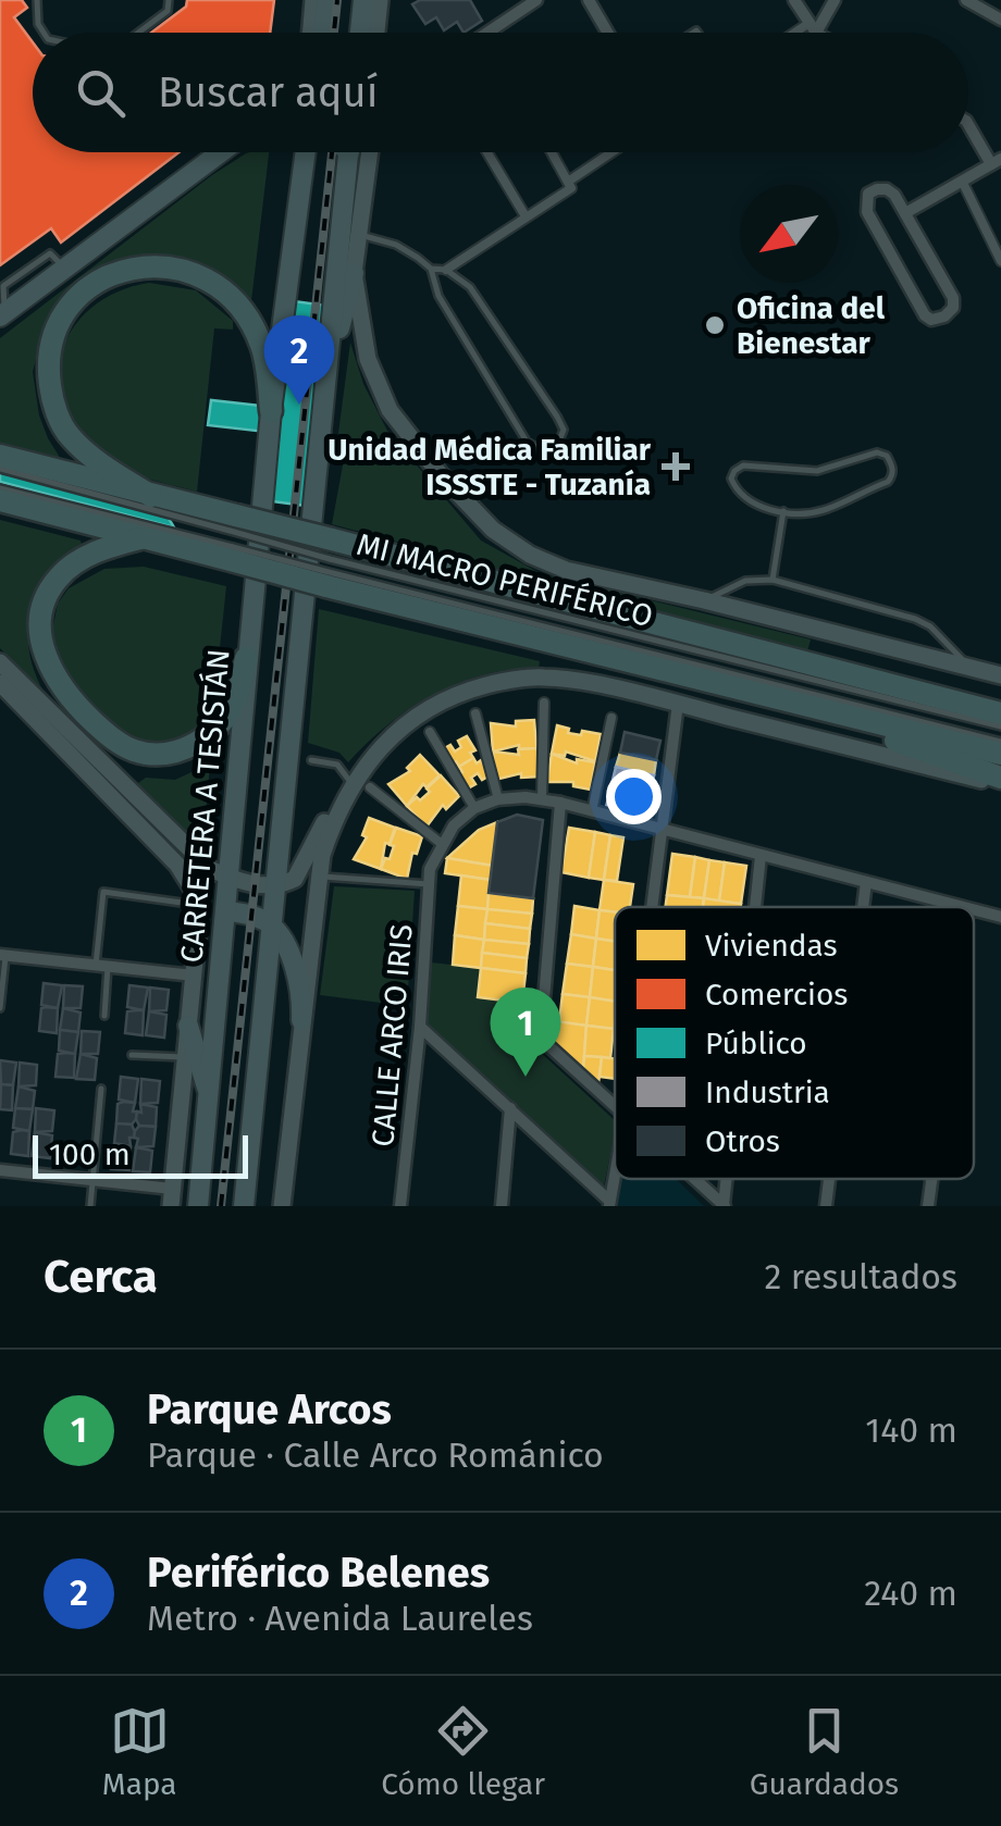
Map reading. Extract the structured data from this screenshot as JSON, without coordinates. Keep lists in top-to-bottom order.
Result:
{
  "streets": {
    "main road": ["CARRETERA A TESISTÁN"],
    "street": ["CALLE ARCO IRIS"],
    "lane": ["MI MACRO PERIFÉRICO"]
  },
  "places": {
    "other": ["Oficina del Bienestar"],
    "health": ["Unidad Médica Familiar ISSSTE - Tuzanía"]
  },
  "legend": [
    "Viviendas",
    "Comercios",
    "Público",
    "Industria",
    "Otros"
  ],
  "scale_bar": "100 m",
  "north": "bottom left",
  "page": {
    "search": "Buscar aquí",
    "pins": ["2", "1"],
    "scale": "100 m",
    "heading": ["Cerca", "2 resultados"],
    "list": [
      {
        "mark": "1",
        "name": "Parque Arcos",
        "note": "Parque · Calle Arco Románico",
        "value": "140 m"
      },
      {
        "mark": "2",
        "name": "Periférico Belenes",
        "note": "Metro · Avenida Laureles",
        "value": "240 m"
      }
    ],
    "nav": ["Mapa", "Cómo llegar", "Guardados"]
  }
}
